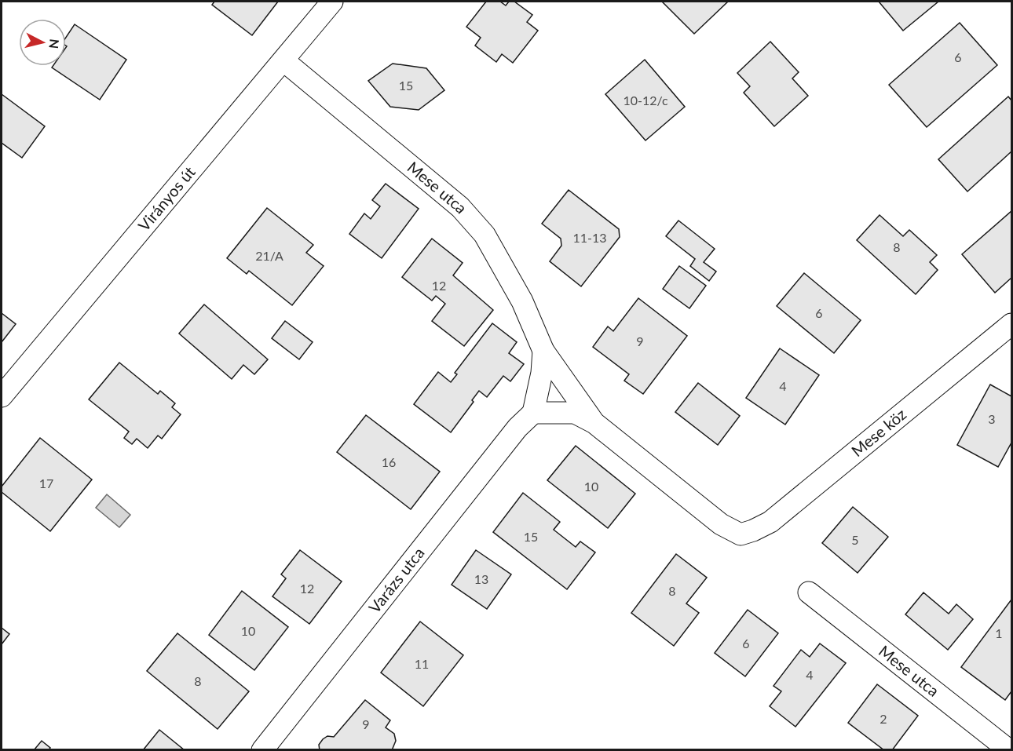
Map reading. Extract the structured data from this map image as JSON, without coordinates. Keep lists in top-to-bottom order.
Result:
{
  "streets": {
    "street": [
      "Mese utca",
      "Virányos út",
      "Mese köz",
      "Varázs utca"
    ]
  },
  "crossings": [
    ["Mese utca", "Virányos út"],
    ["Mese utca", "Mese köz"],
    ["Mese utca", "Varázs utca"]
  ],
  "house_numbers": [
    "6",
    "15",
    "10-12/c",
    "11-13",
    "8",
    "21/A",
    "12",
    "6",
    "9",
    "4",
    "3",
    "16",
    "17",
    "10",
    "15",
    "5",
    "13",
    "12",
    "8",
    "10",
    "1",
    "6",
    "11",
    "4",
    "8",
    "2",
    "9"
  ],
  "north": "right"
}
